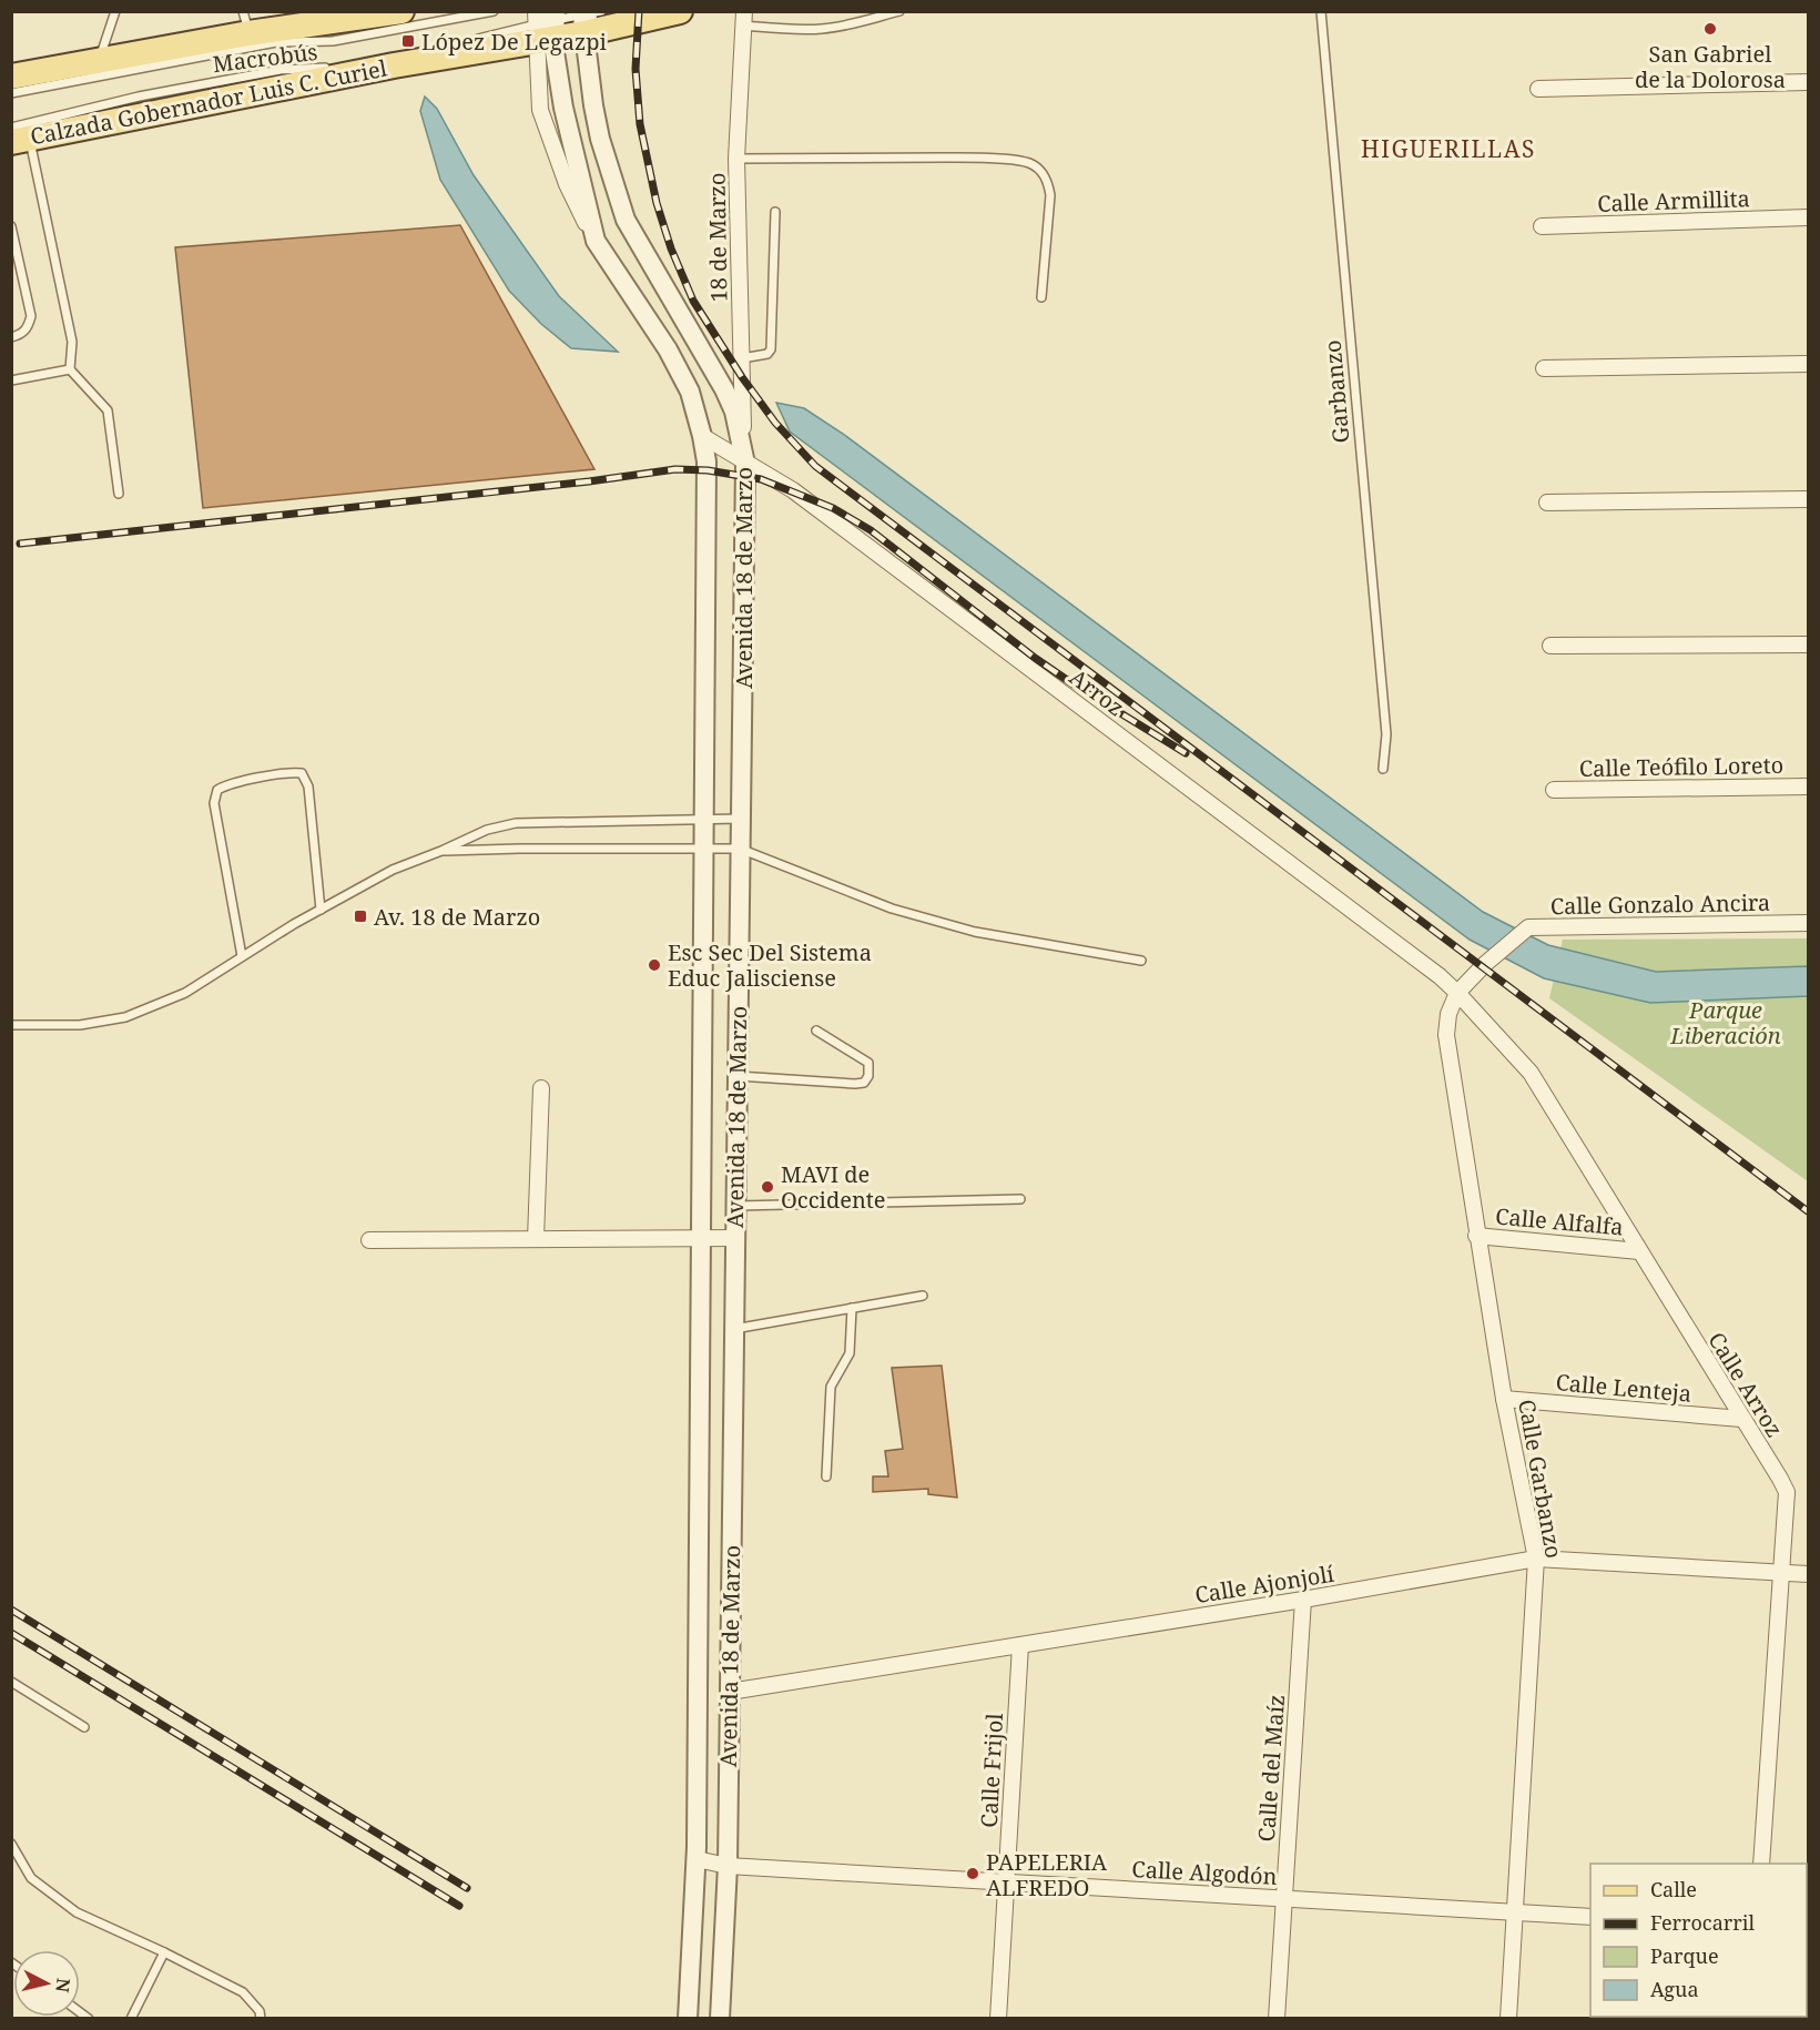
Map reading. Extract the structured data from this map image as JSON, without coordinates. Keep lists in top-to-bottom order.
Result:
{
  "streets": {
    "main road": ["Calzada Gobernador Luis C. Curiel"],
    "street": [
      "Calle Armillita",
      "18 de Marzo",
      "Avenida 18 de Marzo",
      "Arroz",
      "Calle Teófilo Loreto",
      "Calle Gonzalo Ancira",
      "Calle Alfalfa",
      "Calle Arroz",
      "Calle Lenteja",
      "Calle Garbanzo",
      "Calle Ajonjolí",
      "Calle del Maíz",
      "Calle Frijol",
      "Calle Algodón"
    ],
    "lane": ["Macrobús", "Garbanzo"]
  },
  "crossings": [
    ["Macrobús", "Calzada Gobernador Luis C. Curiel"],
    ["Calzada Gobernador Luis C. Curiel", "Avenida 18 de Marzo"],
    ["18 de Marzo", "Avenida 18 de Marzo"],
    ["18 de Marzo", "Arroz"],
    ["Avenida 18 de Marzo", "Arroz"],
    ["Avenida 18 de Marzo", "Calle Ajonjolí"],
    ["Avenida 18 de Marzo", "Calle Algodón"],
    ["Arroz", "Calle Gonzalo Ancira"],
    ["Arroz", "Calle Arroz"],
    ["Arroz", "Calle Garbanzo"],
    ["Calle Gonzalo Ancira", "Calle Arroz"],
    ["Calle Gonzalo Ancira", "Calle Garbanzo"],
    ["Calle Alfalfa", "Calle Arroz"],
    ["Calle Alfalfa", "Calle Garbanzo"],
    ["Calle Arroz", "Calle Lenteja"],
    ["Calle Arroz", "Calle Garbanzo"],
    ["Calle Arroz", "Calle Ajonjolí"],
    ["Calle Lenteja", "Calle Garbanzo"],
    ["Calle Garbanzo", "Calle Ajonjolí"],
    ["Calle Garbanzo", "Calle Algodón"],
    ["Calle Ajonjolí", "Calle del Maíz"],
    ["Calle Ajonjolí", "Calle Frijol"],
    ["Calle del Maíz", "Calle Algodón"],
    ["Calle Frijol", "Calle Algodón"]
  ],
  "districts": ["HIGUERILLAS"],
  "parks": ["Parque Liberación"],
  "places": {
    "other": [
      "San Gabriel de la Dolorosa",
      "Esc Sec Del Sistema Educ Jalisciense",
      "MAVI de Occidente",
      "PAPELERIA ALFREDO"
    ],
    "transit": ["López De Legazpi", "Av. 18 de Marzo"]
  },
  "legend": [
    "Calle",
    "Ferrocarril",
    "Parque",
    "Agua"
  ],
  "north": "right"
}
